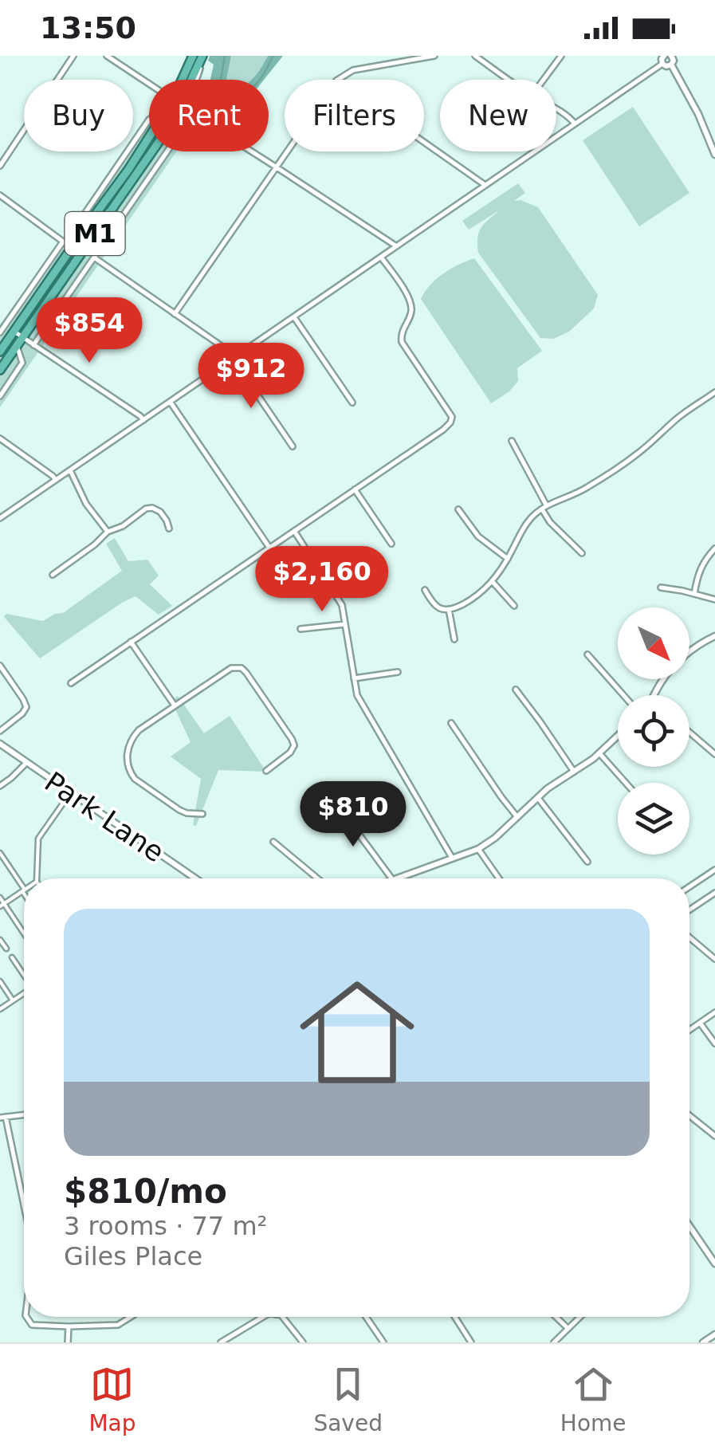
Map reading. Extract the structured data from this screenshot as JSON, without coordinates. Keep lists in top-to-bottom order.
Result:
{
  "streets": {
    "highway": ["M1"],
    "street": ["Park Lane"]
  },
  "north": "bottom right",
  "page": {
    "status": "13:50",
    "chip": [
      "Buy",
      "Rent",
      "Filters",
      "New"
    ],
    "price": [
      "$854",
      "$912",
      "$2,160",
      "$810"
    ],
    "list": [
      {
        "name": "$810/mo",
        "note": "3 rooms · 77 m² · Giles Place"
      }
    ],
    "tabs": ["Map", "Saved", "Home"]
  }
}
